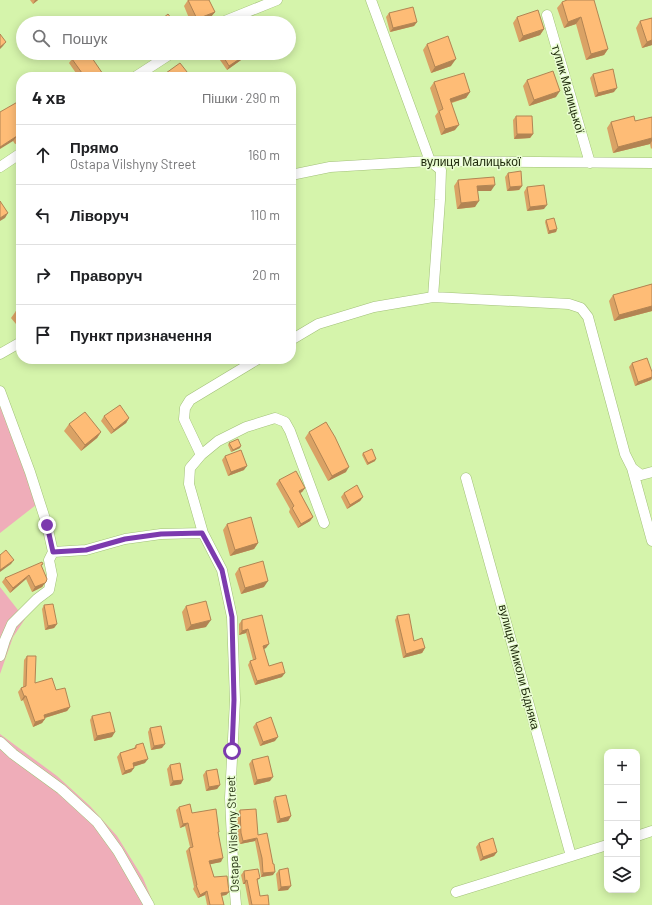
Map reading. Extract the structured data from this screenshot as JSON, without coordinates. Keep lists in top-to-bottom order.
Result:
{
  "streets": {
    "street": [
      "тупик Малицької",
      "вулиця Малицької",
      "вулиця Миколи Бідняка",
      "Ostapa Vilshyny Street"
    ]
  },
  "crossings": [
    ["тупик Малицької", "вулиця Малицької"]
  ],
  "page": {
    "search": "Пошук",
    "heading": ["4 хв", "Пішки · 290 m"],
    "list": [
      ["Прямо", "Ostapa Vilshyny Street", "160 m"],
      ["Ліворуч", "110 m"],
      ["Праворуч", "20 m"],
      "Пункт призначення"
    ],
    "map_buttons": ["+", "−"]
  }
}
